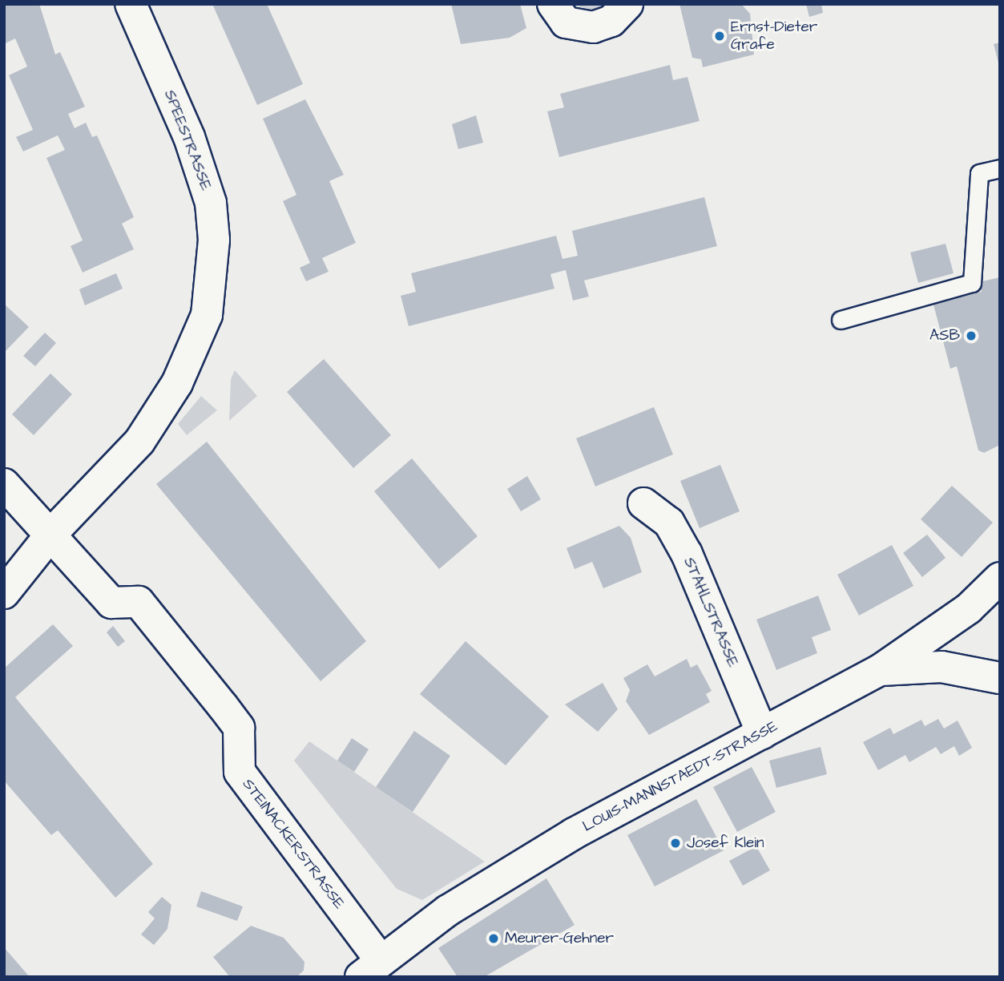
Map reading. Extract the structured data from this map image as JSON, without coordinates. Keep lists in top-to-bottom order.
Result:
{
  "streets": {
    "street": [
      "SPEESTRASSE",
      "STAHLSTRASSE",
      "LOUIS-MANNSTAEDT-STRASSE",
      "STEINACKERSTRASSE"
    ]
  },
  "crossings": [
    ["SPEESTRASSE", "STEINACKERSTRASSE"],
    ["STAHLSTRASSE", "LOUIS-MANNSTAEDT-STRASSE"],
    ["LOUIS-MANNSTAEDT-STRASSE", "STEINACKERSTRASSE"]
  ],
  "places": [
    "Ernst-Dieter Grafe",
    "ASB",
    "Josef Klein",
    "Meurer-Gehner"
  ]
}
